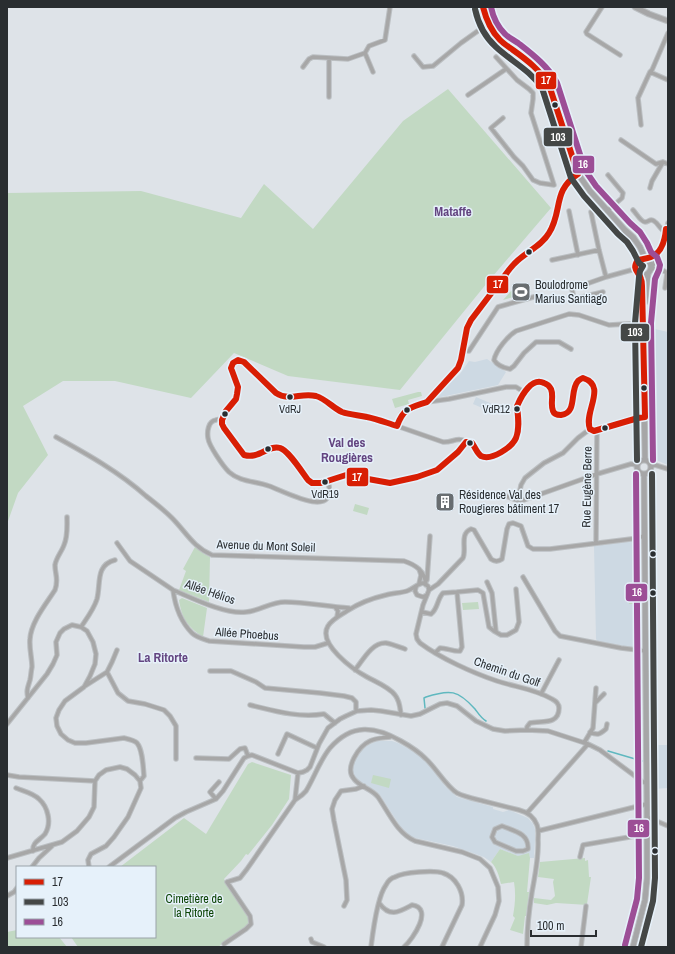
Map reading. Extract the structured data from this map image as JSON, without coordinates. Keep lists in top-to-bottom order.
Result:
{
  "streets": {
    "street": [
      "Rue Eugène Berre",
      "Avenue du Mont Soleil",
      "Allée Hélios",
      "Allée Phoebus",
      "Chemin du Golf"
    ]
  },
  "crossings": [
    ["Allée Hélios", "Allée Phoebus"]
  ],
  "districts": ["Mataffe", "Val des Rougières", "La Ritorte"],
  "parks": ["Cimetière de la Ritorte"],
  "places": {
    "sports": ["Boulodrome Marius Santiago"],
    "other": ["VdRJ", "VdR12", "VdR19"],
    "building": ["Résidence Val des Rougieres bâtiment 17"]
  },
  "lines": ["transit line 17", "transit line 16", "transit line 103"],
  "legend": ["17", "103", "16"],
  "scale_bar": "100 m"
}
